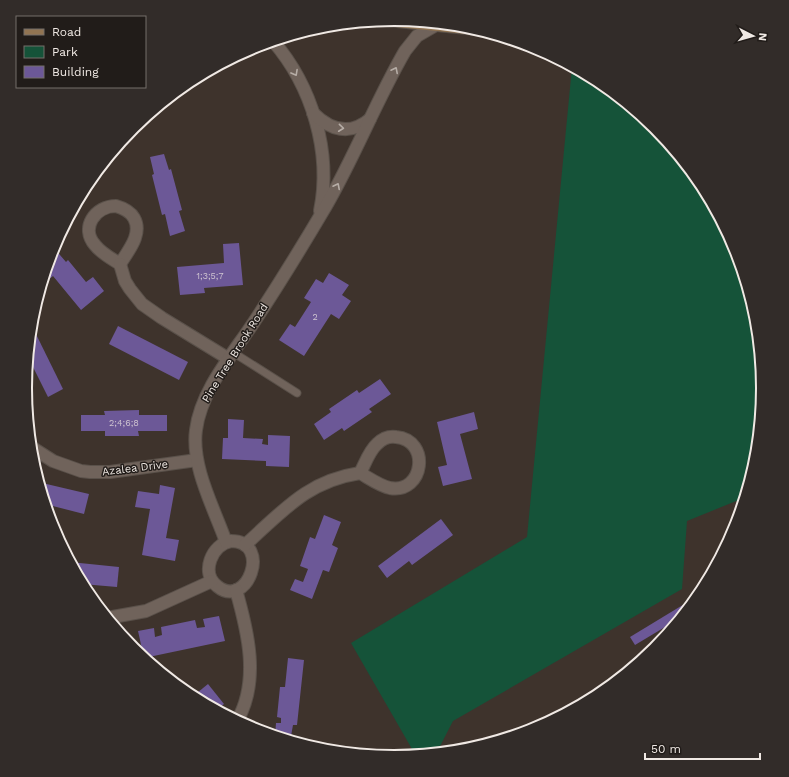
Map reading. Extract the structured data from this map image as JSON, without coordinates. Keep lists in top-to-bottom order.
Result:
{
  "streets": {
    "street": ["Pine Tree Brook Road", "Azalea Drive"]
  },
  "crossings": [
    ["Pine Tree Brook Road", "Azalea Drive"]
  ],
  "house_numbers": ["1;3;5;7", "2", "2;4;6;8"],
  "legend": ["Road", "Park", "Building"],
  "scale_bar": "50 m",
  "north": "right"
}
